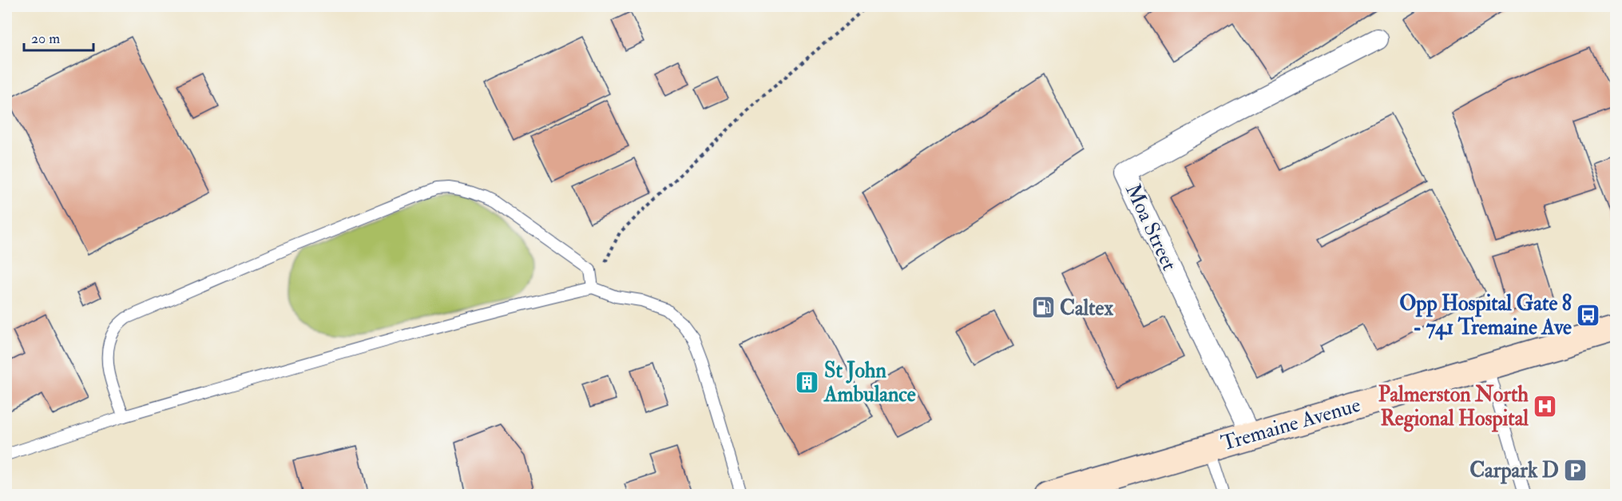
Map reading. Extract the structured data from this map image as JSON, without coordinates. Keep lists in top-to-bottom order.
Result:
{
  "streets": {
    "main road": ["Tremaine Avenue"],
    "street": ["Moa Street"]
  },
  "crossings": [
    ["Moa Street", "Tremaine Avenue"]
  ],
  "places": {
    "fuel station": ["Caltex"],
    "bus stop": ["Opp Hospital Gate 8 - 741 Tremaine Ave"],
    "building": ["St John Ambulance"],
    "hospital": ["Palmerston North Regional Hospital"],
    "parking": ["Carpark D"]
  },
  "scale_bar": "20 m"
}
